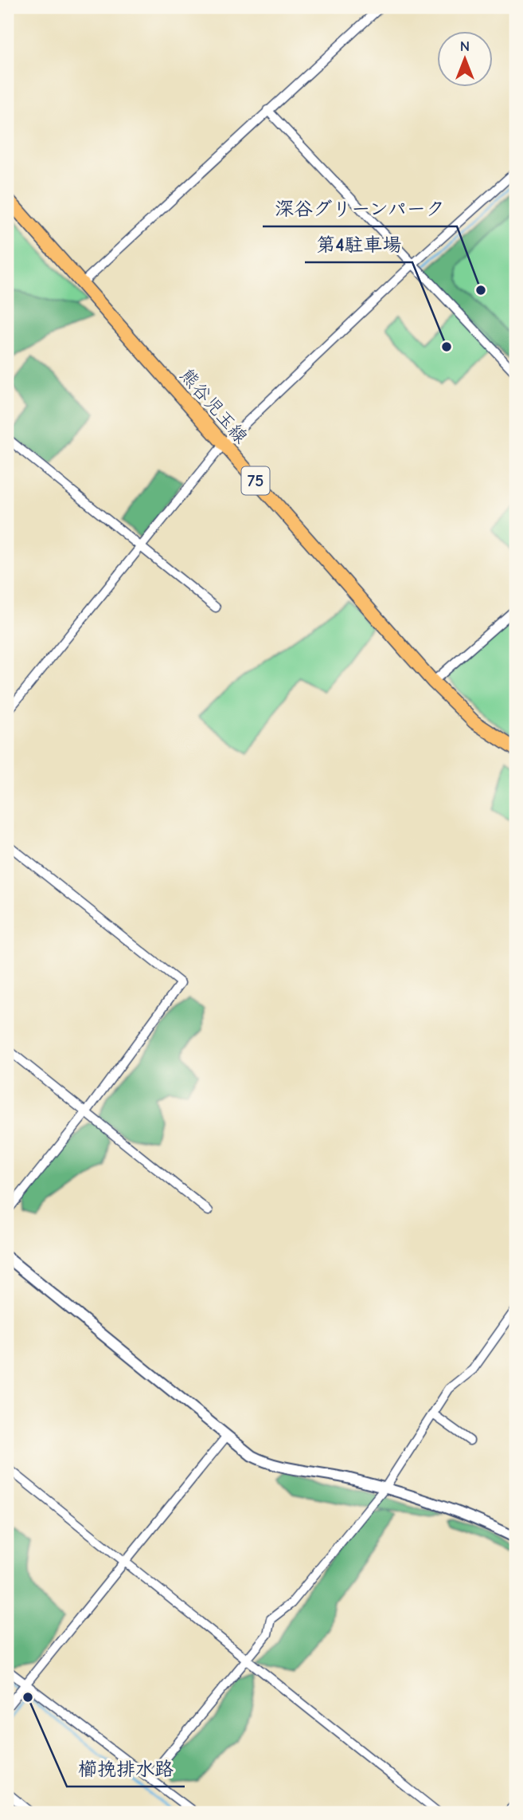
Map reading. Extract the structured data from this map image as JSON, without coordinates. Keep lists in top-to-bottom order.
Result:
{
  "streets": {
    "main road": ["熊谷児玉線", "75"]
  },
  "places": ["深谷グリーンパーク", "第4駐車場", "櫛挽排水路"],
  "north": "top"
}
